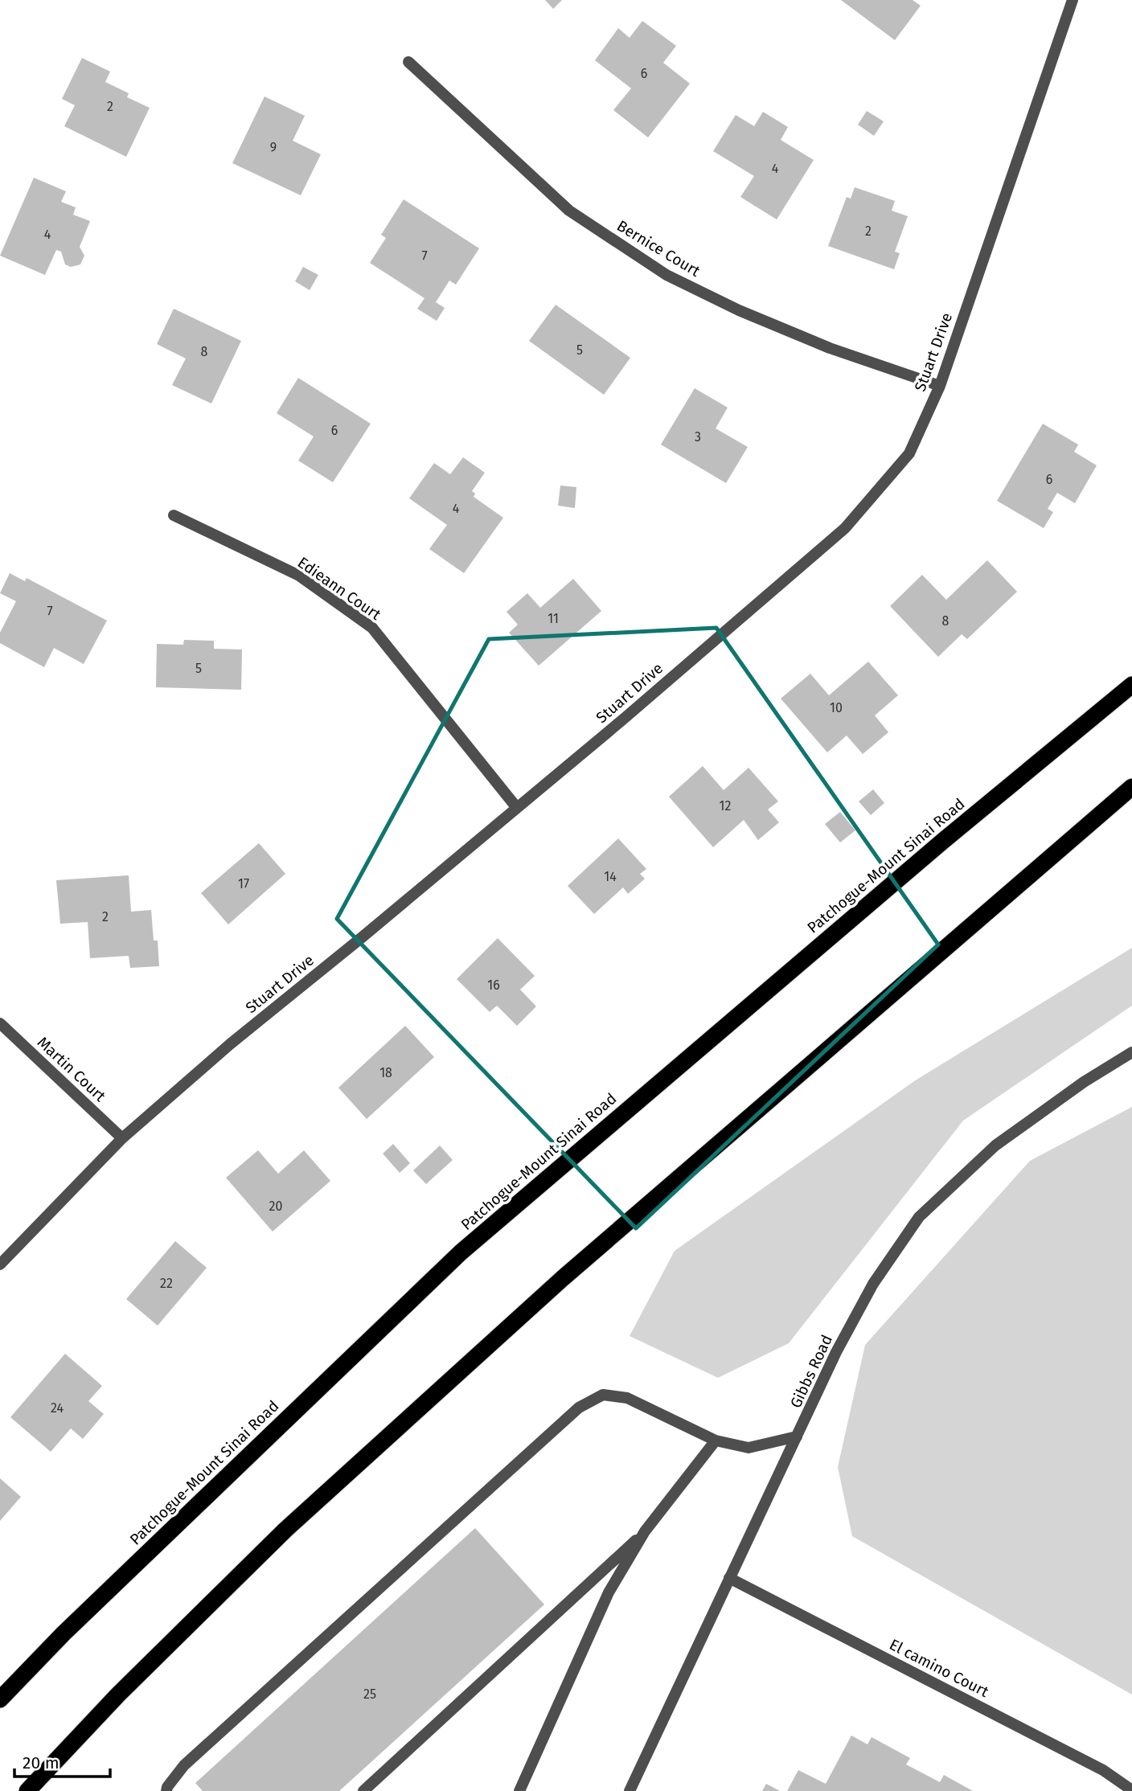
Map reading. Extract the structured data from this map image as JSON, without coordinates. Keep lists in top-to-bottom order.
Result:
{
  "streets": {
    "highway": ["Patchogue-Mount Sinai Road"],
    "street": [
      "Bernice Court",
      "Stuart Drive",
      "Edieann Court",
      "Martin Court",
      "Gibbs Road",
      "El camino Court"
    ]
  },
  "crossings": [
    ["Bernice Court", "Stuart Drive"],
    ["Stuart Drive", "Edieann Court"],
    ["Stuart Drive", "Martin Court"],
    ["Gibbs Road", "El camino Court"]
  ],
  "house_numbers": [
    "6",
    "2",
    "9",
    "4",
    "2",
    "4",
    "7",
    "5",
    "8",
    "6",
    "3",
    "6",
    "4",
    "7",
    "11",
    "8",
    "5",
    "10",
    "12",
    "14",
    "17",
    "2",
    "16",
    "18",
    "20",
    "22",
    "24",
    "25"
  ],
  "scale_bar": "20 m"
}
